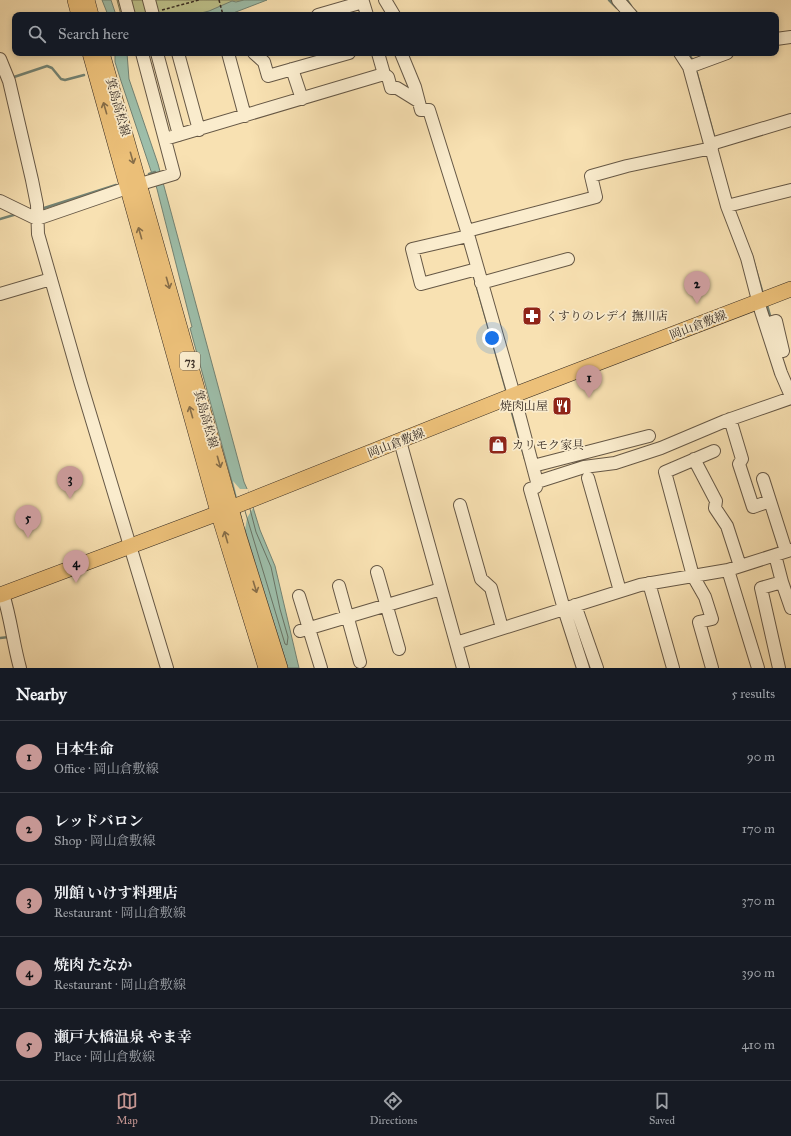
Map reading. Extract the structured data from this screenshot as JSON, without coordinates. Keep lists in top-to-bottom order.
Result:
{
  "streets": {
    "main road": ["箕島高松線", "岡山倉敷線", "73"]
  },
  "crossings": [
    ["箕島高松線", "岡山倉敷線"]
  ],
  "places": {
    "pharmacy": ["くすりのレデイ 撫川店"],
    "restaurant": ["焼肉山屋"],
    "shop": ["カリモク家具"]
  },
  "page": {
    "search": "Search here",
    "pins": [
      "2",
      "1",
      "3",
      "5",
      "4"
    ],
    "heading": ["Nearby", "5 results"],
    "list": [
      {
        "mark": "1",
        "name": "日本生命",
        "note": "Office · 岡山倉敷線",
        "value": "90 m"
      },
      {
        "mark": "2",
        "name": "レッドバロン",
        "note": "Shop · 岡山倉敷線",
        "value": "170 m"
      },
      {
        "mark": "3",
        "name": "別館 いけす料理店",
        "note": "Restaurant · 岡山倉敷線",
        "value": "370 m"
      },
      {
        "mark": "4",
        "name": "焼肉 たなか",
        "note": "Restaurant · 岡山倉敷線",
        "value": "390 m"
      },
      {
        "mark": "5",
        "name": "瀬戸大橋温泉 やま幸",
        "note": "Place · 岡山倉敷線",
        "value": "410 m"
      }
    ],
    "nav": ["Map", "Directions", "Saved"]
  }
}
